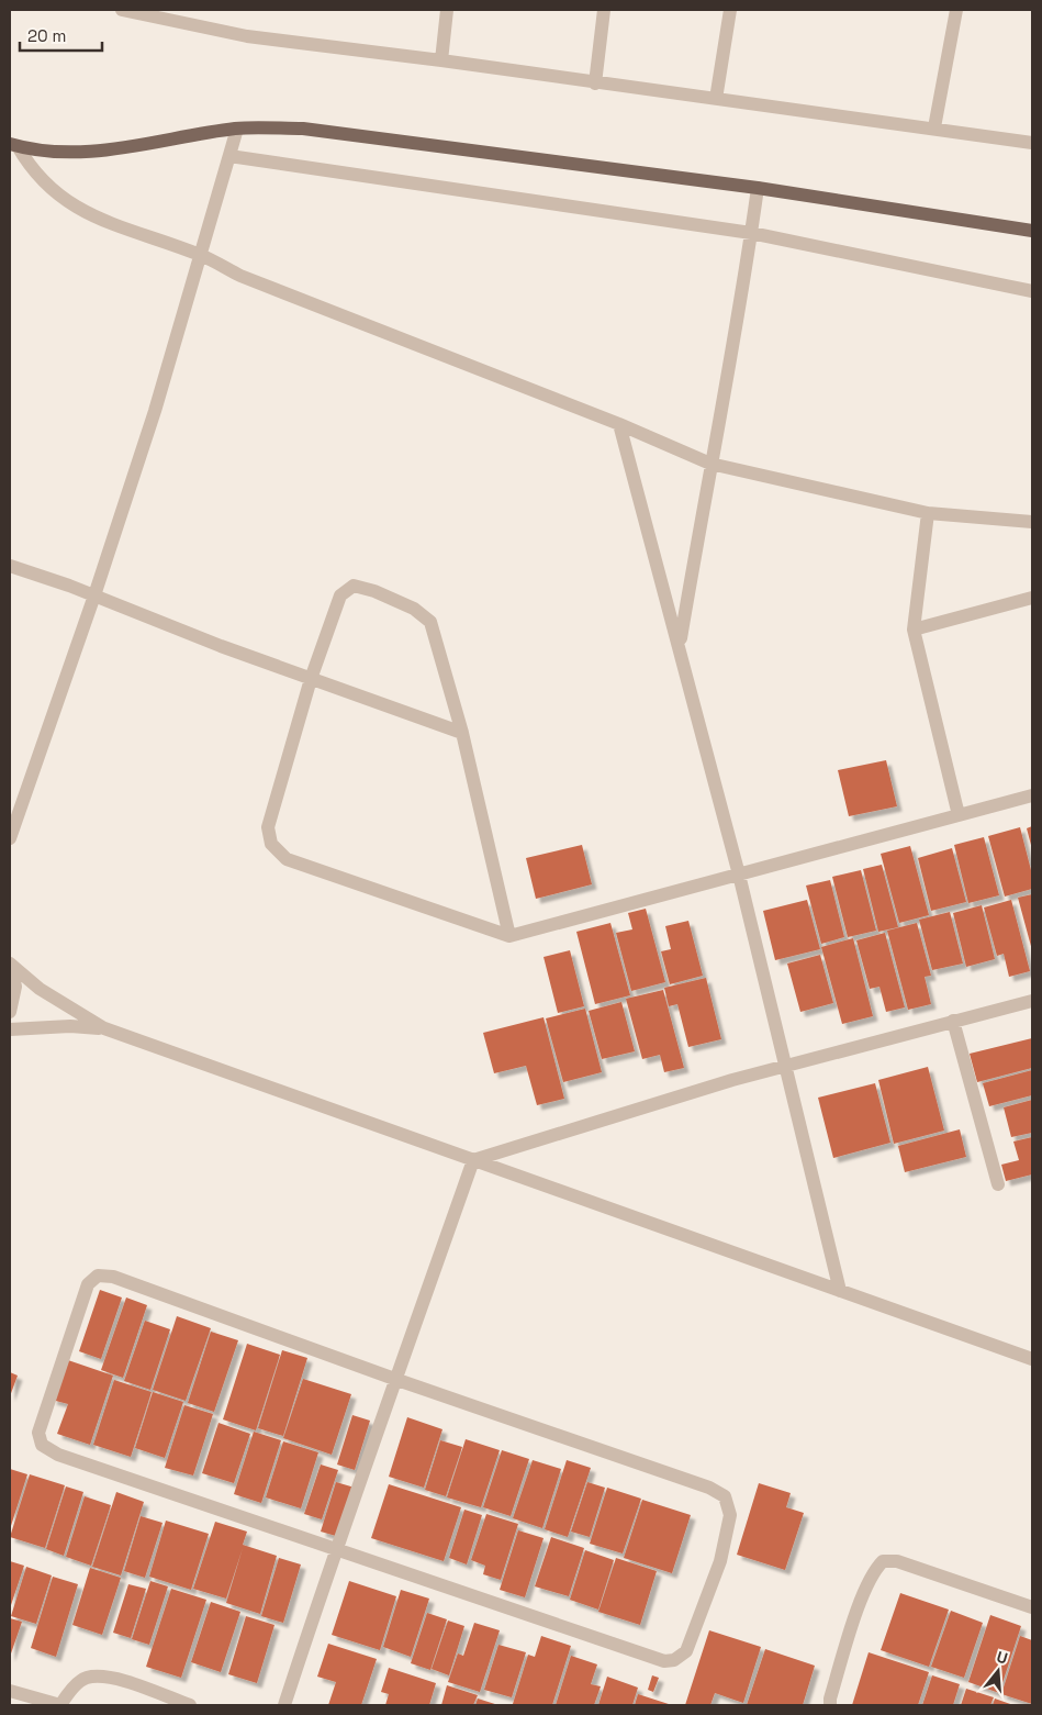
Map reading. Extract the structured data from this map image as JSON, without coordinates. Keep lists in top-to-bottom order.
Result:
{
  "scale_bar": "20 m",
  "north": "top"
}
